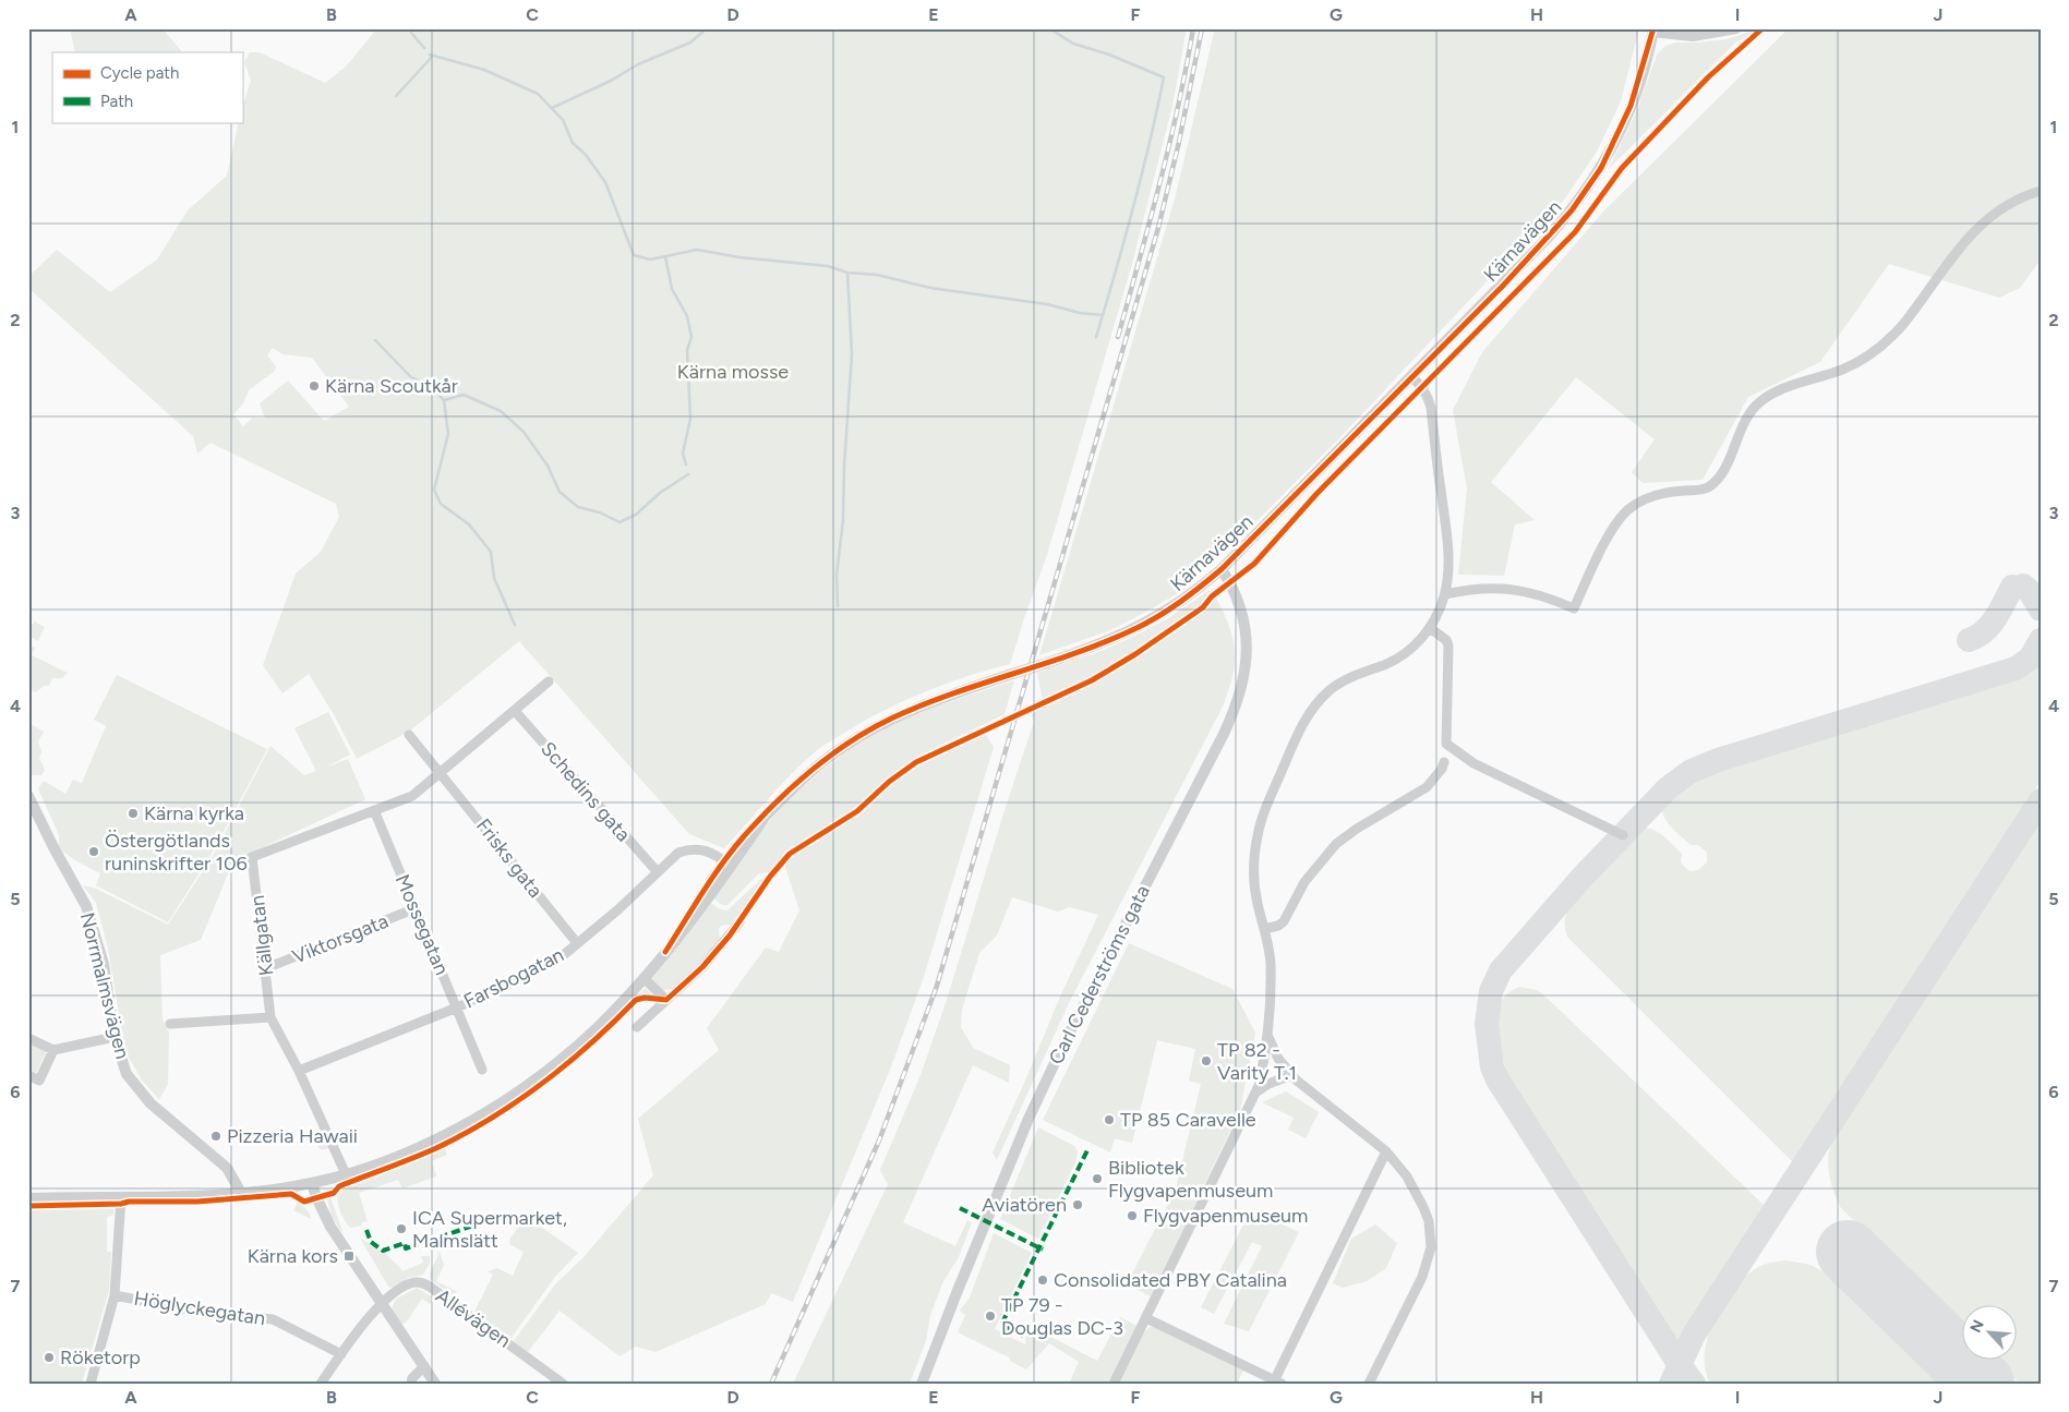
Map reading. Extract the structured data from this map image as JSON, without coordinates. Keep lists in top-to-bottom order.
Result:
{
  "streets": {
    "street": [
      "Kärnavägen",
      "Schedins gata",
      "Frisks gata",
      "Mossegatan",
      "Källgatan",
      "Viktorsgata",
      "Carl Cederströms gata",
      "Farsbogatan",
      "Norrmalmsvägen",
      "Höglyckegatan",
      "Allévägen"
    ]
  },
  "crossings": [
    ["Kärnavägen", "Källgatan"],
    ["Kärnavägen", "Carl Cederströms gata"],
    ["Kärnavägen", "Farsbogatan"],
    ["Schedins gata", "Källgatan"],
    ["Schedins gata", "Farsbogatan"],
    ["Frisks gata", "Källgatan"],
    ["Frisks gata", "Farsbogatan"],
    ["Mossegatan", "Källgatan"],
    ["Mossegatan", "Viktorsgata"],
    ["Mossegatan", "Farsbogatan"],
    ["Källgatan", "Viktorsgata"],
    ["Källgatan", "Farsbogatan"],
    ["Höglyckegatan", "Allévägen"]
  ],
  "parks": ["Kärna mosse"],
  "places": {
    "other": [
      "Kärna Scoutkår",
      "Kärna kyrka",
      "Östergötlands runinskrifter 106",
      "TP 82 - Varity T.1",
      "TP 85 Caravelle",
      "Pizzeria Hawaii",
      "Bibliotek Flygvapenmuseum",
      "Aviatören",
      "Flygvapenmuseum",
      "ICA Supermarket, Malmslätt",
      "Consolidated PBY Catalina",
      "TP 79 - Douglas DC-3",
      "Röketorp"
    ],
    "transit": ["Kärna kors"]
  },
  "legend": ["Cycle path", "Path"],
  "north": "top left",
  "grid": {
    "columns": [
      "A",
      "B",
      "C",
      "D",
      "E",
      "F",
      "G",
      "H",
      "I",
      "J"
    ],
    "rows": [
      "1",
      "2",
      "3",
      "4",
      "5",
      "6",
      "7"
    ]
  }
}
